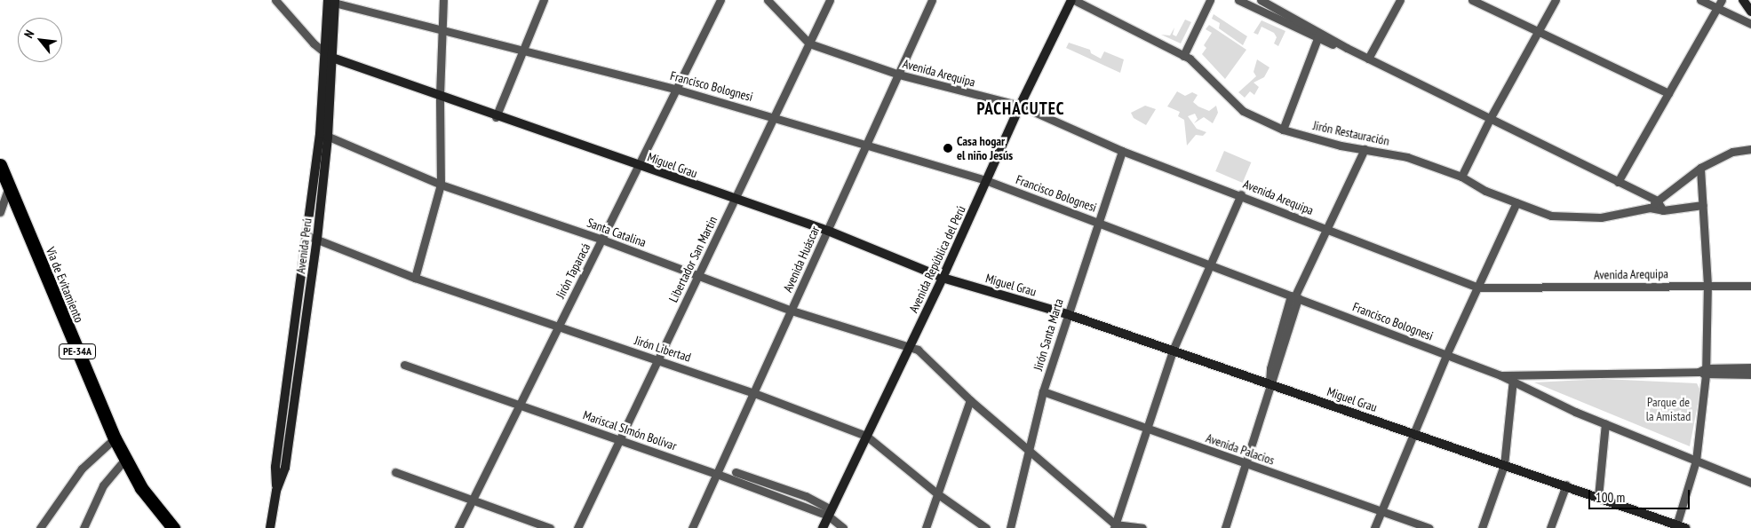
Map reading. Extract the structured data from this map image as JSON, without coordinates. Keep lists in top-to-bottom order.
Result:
{
  "streets": {
    "highway": ["Vía de Evitamiento", "PE-34A"],
    "street": [
      "Avenida Arequipa",
      "Francisco Bolognesi",
      "Jirón Restauración",
      "Miguel Grau",
      "Santa Catalina",
      "Avenida Perú",
      "Libertador San Martin",
      "Avenida Huáscar",
      "Avenida República del Perú",
      "Jirón Taparacá",
      "Jirón Santa Marta",
      "Jirón Libertad",
      "Mariscal SImón Bolívar",
      "Avenida Palacios"
    ]
  },
  "crossings": [
    ["Avenida Arequipa", "Libertador San Martin"],
    ["Avenida Arequipa", "Avenida Huáscar"],
    ["Avenida Arequipa", "Avenida República del Perú"],
    ["Avenida Arequipa", "Jirón Santa Marta"],
    ["Francisco Bolognesi", "Avenida Perú"],
    ["Francisco Bolognesi", "Libertador San Martin"],
    ["Francisco Bolognesi", "Avenida Huáscar"],
    ["Francisco Bolognesi", "Avenida República del Perú"],
    ["Francisco Bolognesi", "Jirón Taparacá"],
    ["Francisco Bolognesi", "Jirón Santa Marta"],
    ["Jirón Restauración", "Avenida República del Perú"],
    ["Miguel Grau", "Avenida Perú"],
    ["Miguel Grau", "Libertador San Martin"],
    ["Miguel Grau", "Avenida Huáscar"],
    ["Miguel Grau", "Avenida República del Perú"],
    ["Miguel Grau", "Jirón Taparacá"],
    ["Miguel Grau", "Jirón Santa Marta"],
    ["Santa Catalina", "Avenida Perú"],
    ["Santa Catalina", "Libertador San Martin"],
    ["Santa Catalina", "Avenida Huáscar"],
    ["Santa Catalina", "Avenida República del Perú"],
    ["Santa Catalina", "Jirón Taparacá"],
    ["Santa Catalina", "Jirón Santa Marta"],
    ["Avenida Perú", "Jirón Libertad"],
    ["Libertador San Martin", "Jirón Libertad"],
    ["Libertador San Martin", "Mariscal SImón Bolívar"],
    ["Avenida Huáscar", "Jirón Libertad"],
    ["Avenida Huáscar", "Mariscal SImón Bolívar"],
    ["Avenida República del Perú", "Jirón Libertad"],
    ["Avenida República del Perú", "Mariscal SImón Bolívar"],
    ["Jirón Taparacá", "Jirón Libertad"],
    ["Jirón Taparacá", "Mariscal SImón Bolívar"],
    ["Jirón Santa Marta", "Avenida Palacios"]
  ],
  "districts": ["PACHACUTEC"],
  "parks": ["Parque de la Amistad"],
  "places": ["Casa hogar el niño Jesús"],
  "scale_bar": "100 m",
  "north": "top left"
}
